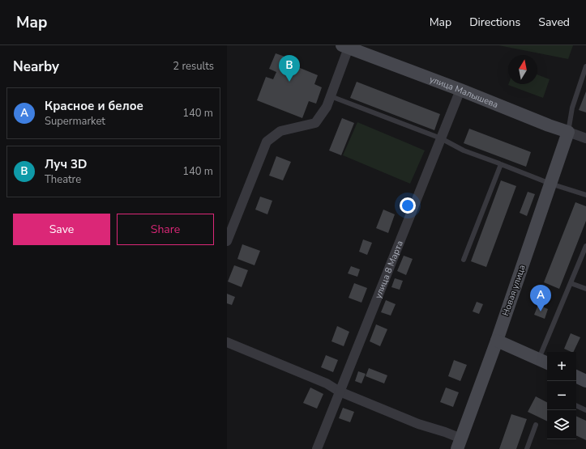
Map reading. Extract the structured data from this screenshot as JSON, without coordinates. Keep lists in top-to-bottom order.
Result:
{
  "streets": {
    "main road": ["улица Малышева", "Новая улица"],
    "street": ["улица 8 Марта"]
  },
  "crossings": [
    ["улица Малышева", "улица 8 Марта"],
    ["улица Малышева", "Новая улица"]
  ],
  "north": "top",
  "page": {
    "header": "Map",
    "nav": ["Map", "Directions", "Saved"],
    "heading": ["Nearby", "2 results"],
    "pins": ["B", "A"],
    "list": [
      {
        "mark": "A",
        "name": "Красное и белое",
        "note": "Supermarket",
        "value": "140 m"
      },
      {
        "mark": "B",
        "name": "Луч 3D",
        "note": "Theatre",
        "value": "140 m"
      }
    ],
    "buttons": ["Save", "Share"],
    "map_buttons": ["+", "−"]
  }
}
